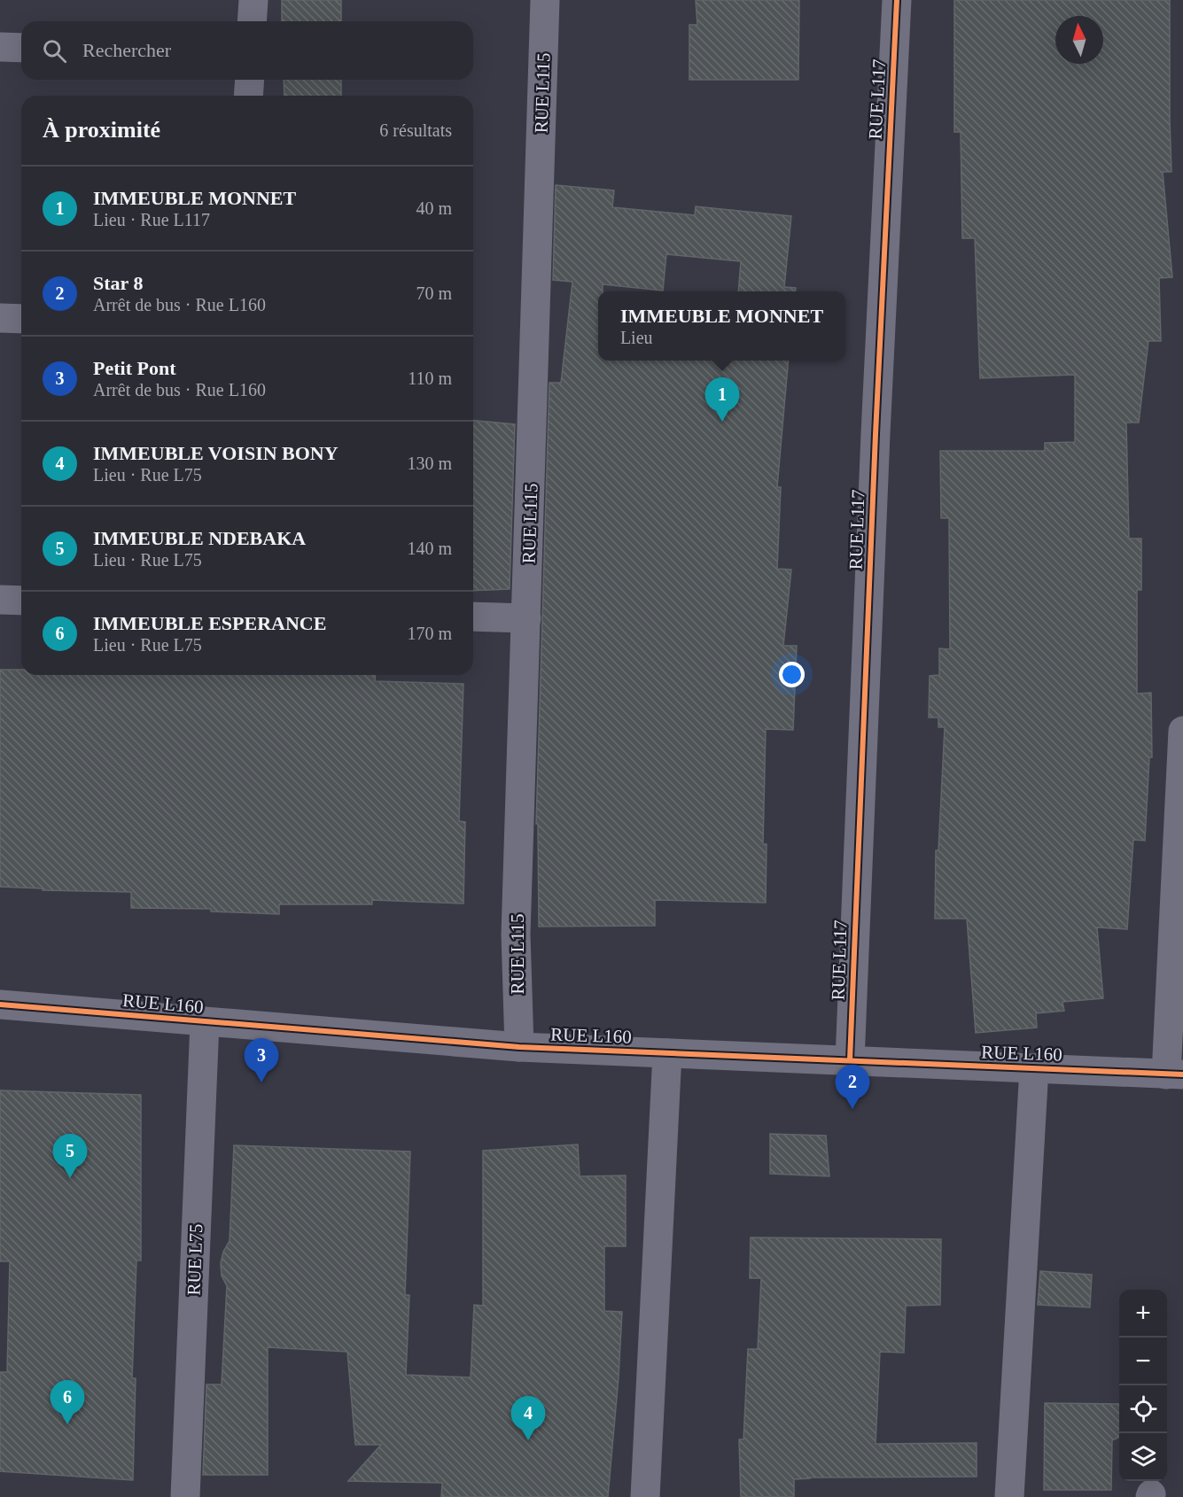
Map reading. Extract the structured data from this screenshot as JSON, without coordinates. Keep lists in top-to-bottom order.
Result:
{
  "streets": {
    "street": [
      "RUE L115",
      "RUE L117",
      "RUE L160",
      "RUE L75"
    ]
  },
  "crossings": [
    ["RUE L115", "RUE L160"],
    ["RUE L117", "RUE L160"],
    ["RUE L160", "RUE L75"]
  ],
  "north": "top",
  "page": {
    "search": "Rechercher",
    "heading": ["À proximité", "6 résultats"],
    "list": [
      {
        "mark": "1",
        "name": "IMMEUBLE MONNET",
        "note": "Lieu · Rue L117",
        "value": "40 m"
      },
      {
        "mark": "2",
        "name": "Star 8",
        "note": "Arrêt de bus · Rue L160",
        "value": "70 m"
      },
      {
        "mark": "3",
        "name": "Petit Pont",
        "note": "Arrêt de bus · Rue L160",
        "value": "110 m"
      },
      {
        "mark": "4",
        "name": "IMMEUBLE VOISIN BONY",
        "note": "Lieu · Rue L75",
        "value": "130 m"
      },
      {
        "mark": "5",
        "name": "IMMEUBLE NDEBAKA",
        "note": "Lieu · Rue L75",
        "value": "140 m"
      },
      {
        "mark": "6",
        "name": "IMMEUBLE ESPERANCE",
        "note": "Lieu · Rue L75",
        "value": "170 m"
      }
    ],
    "popup": ["IMMEUBLE MONNET", "Lieu"],
    "pins": [
      "1",
      "3",
      "2",
      "5",
      "6",
      "4"
    ],
    "map_buttons": ["+", "−"]
  }
}
